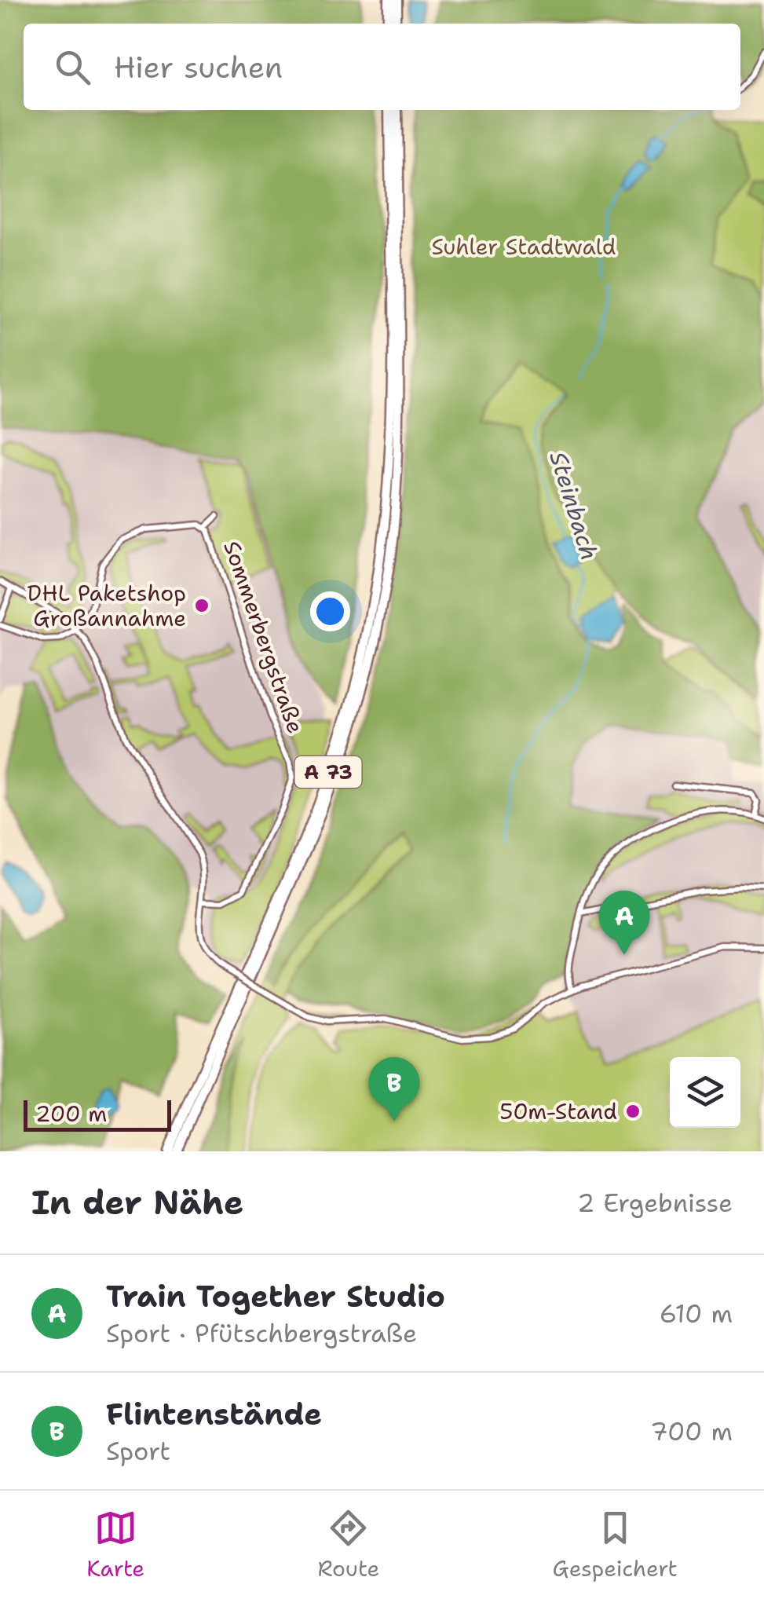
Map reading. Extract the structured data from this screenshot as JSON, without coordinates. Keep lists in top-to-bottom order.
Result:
{
  "streets": {
    "highway": ["A 73"],
    "street": ["Sommerbergstraße"]
  },
  "water": ["Steinbach"],
  "parks": ["Suhler Stadtwald"],
  "places": ["DHL Paketshop Großannahme", "50m-Stand"],
  "scale_bar": "200 m",
  "page": {
    "search": "Hier suchen",
    "pins": ["A", "B"],
    "scale": "200 m",
    "heading": ["In der Nähe", "2 Ergebnisse"],
    "list": [
      {
        "mark": "A",
        "name": "Train Together Studio",
        "note": "Sport · Pfütschbergstraße",
        "value": "610 m"
      },
      {
        "mark": "B",
        "name": "Flintenstände",
        "note": "Sport",
        "value": "700 m"
      }
    ],
    "nav": ["Karte", "Route", "Gespeichert"]
  }
}
